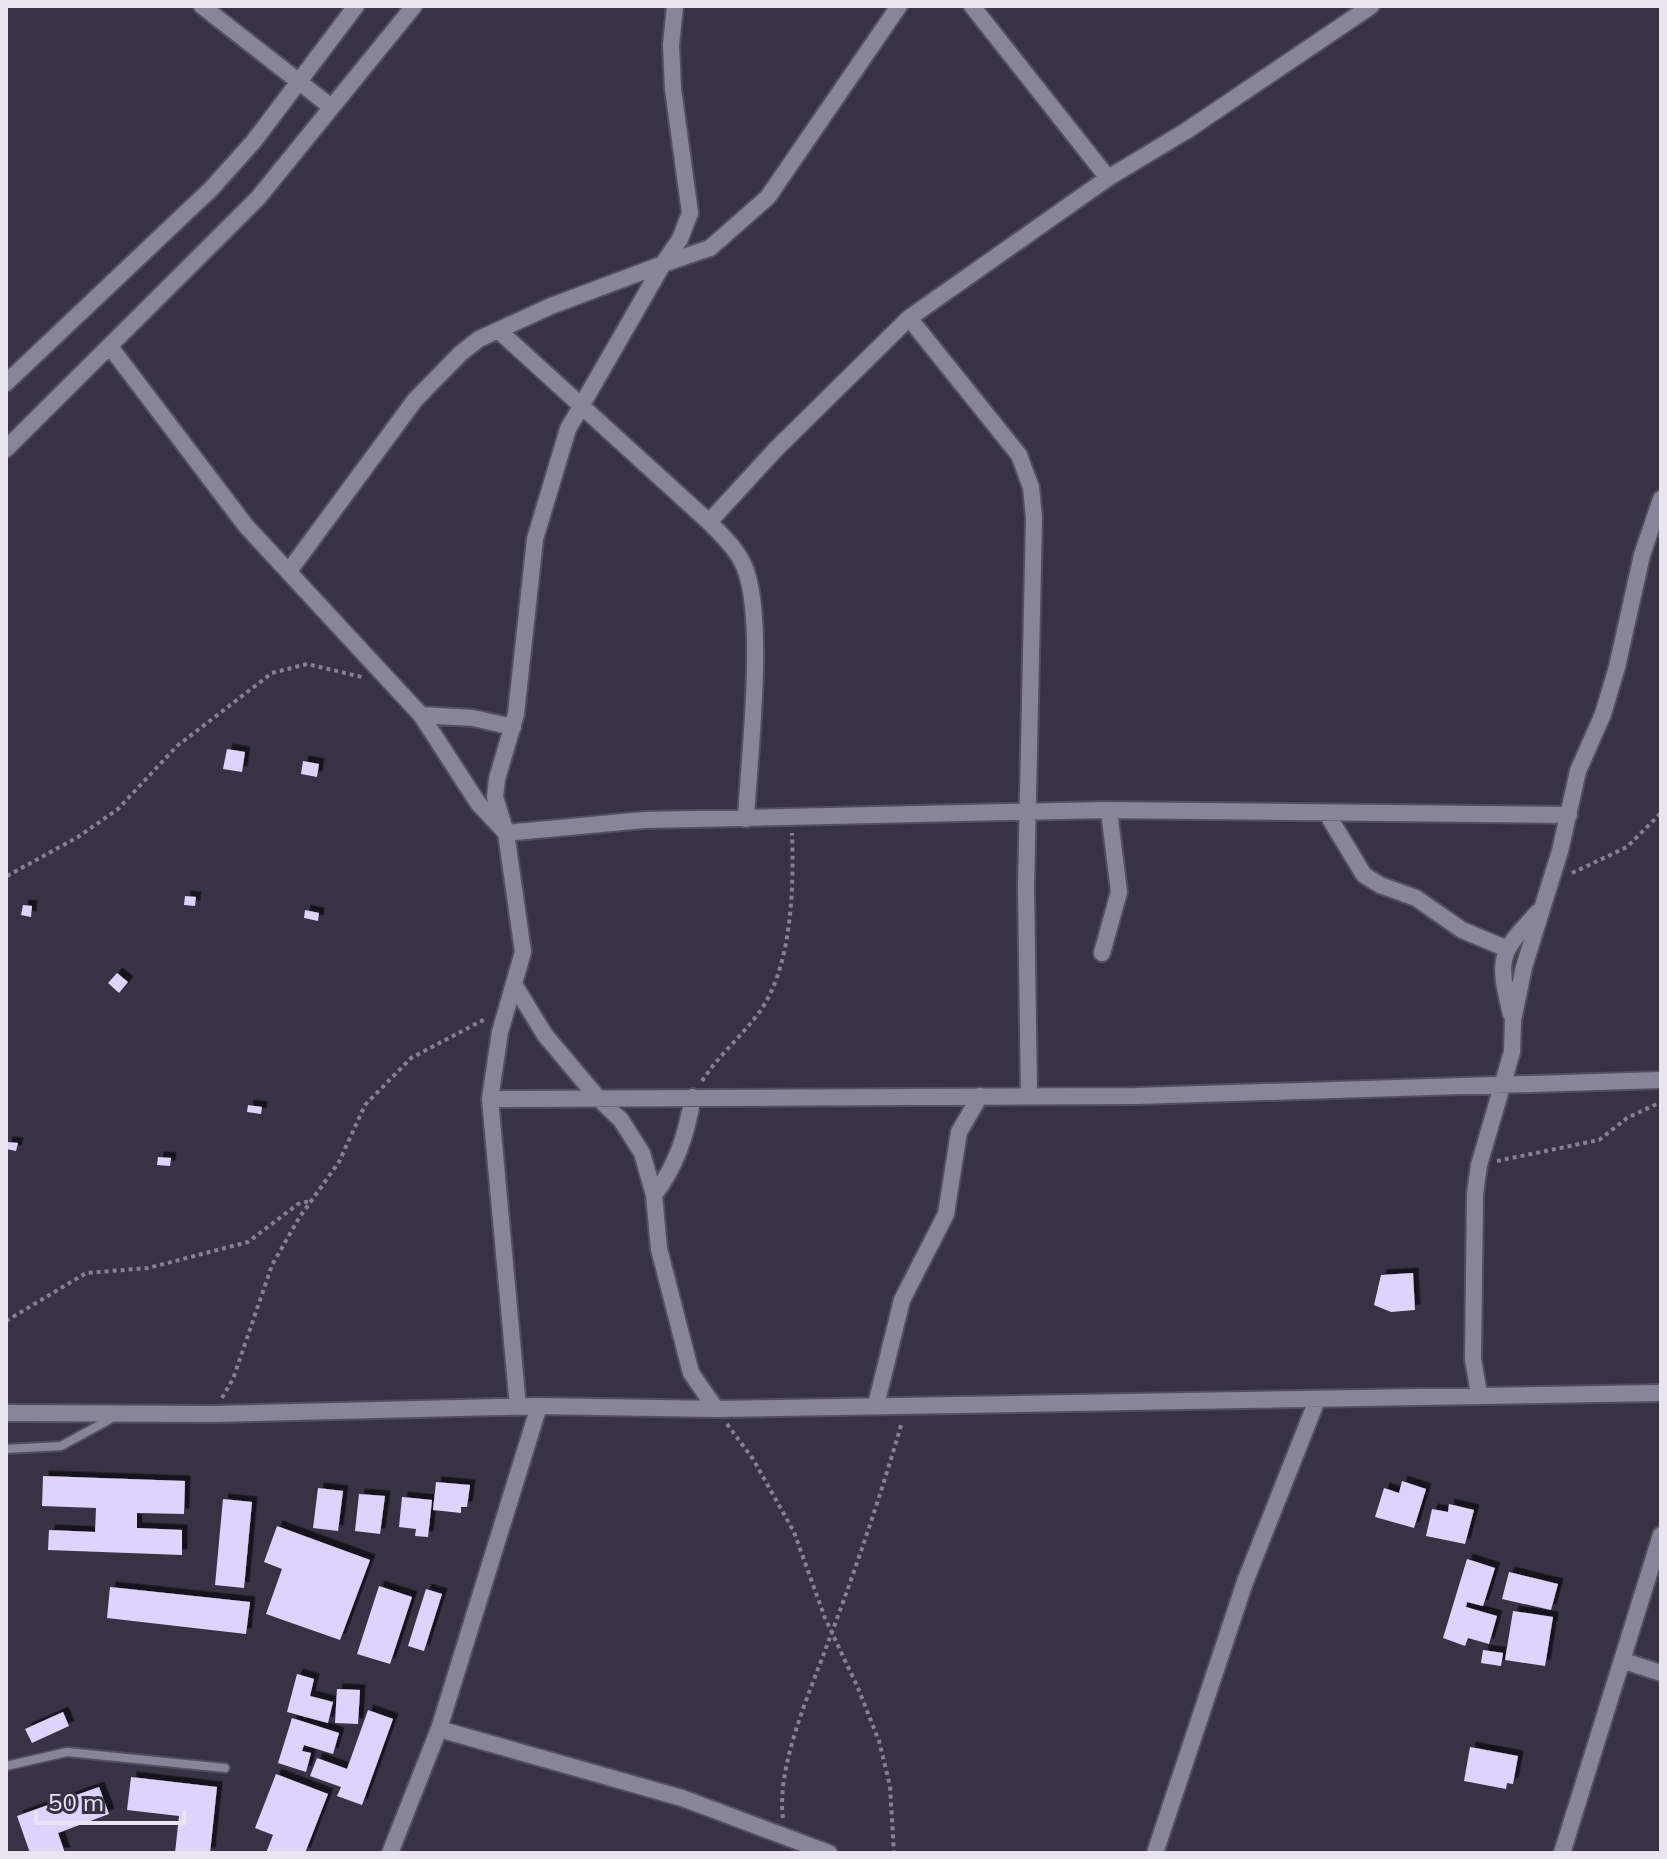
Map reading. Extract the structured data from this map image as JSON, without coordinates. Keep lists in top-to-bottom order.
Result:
{
  "scale_bar": "50 m"
}
